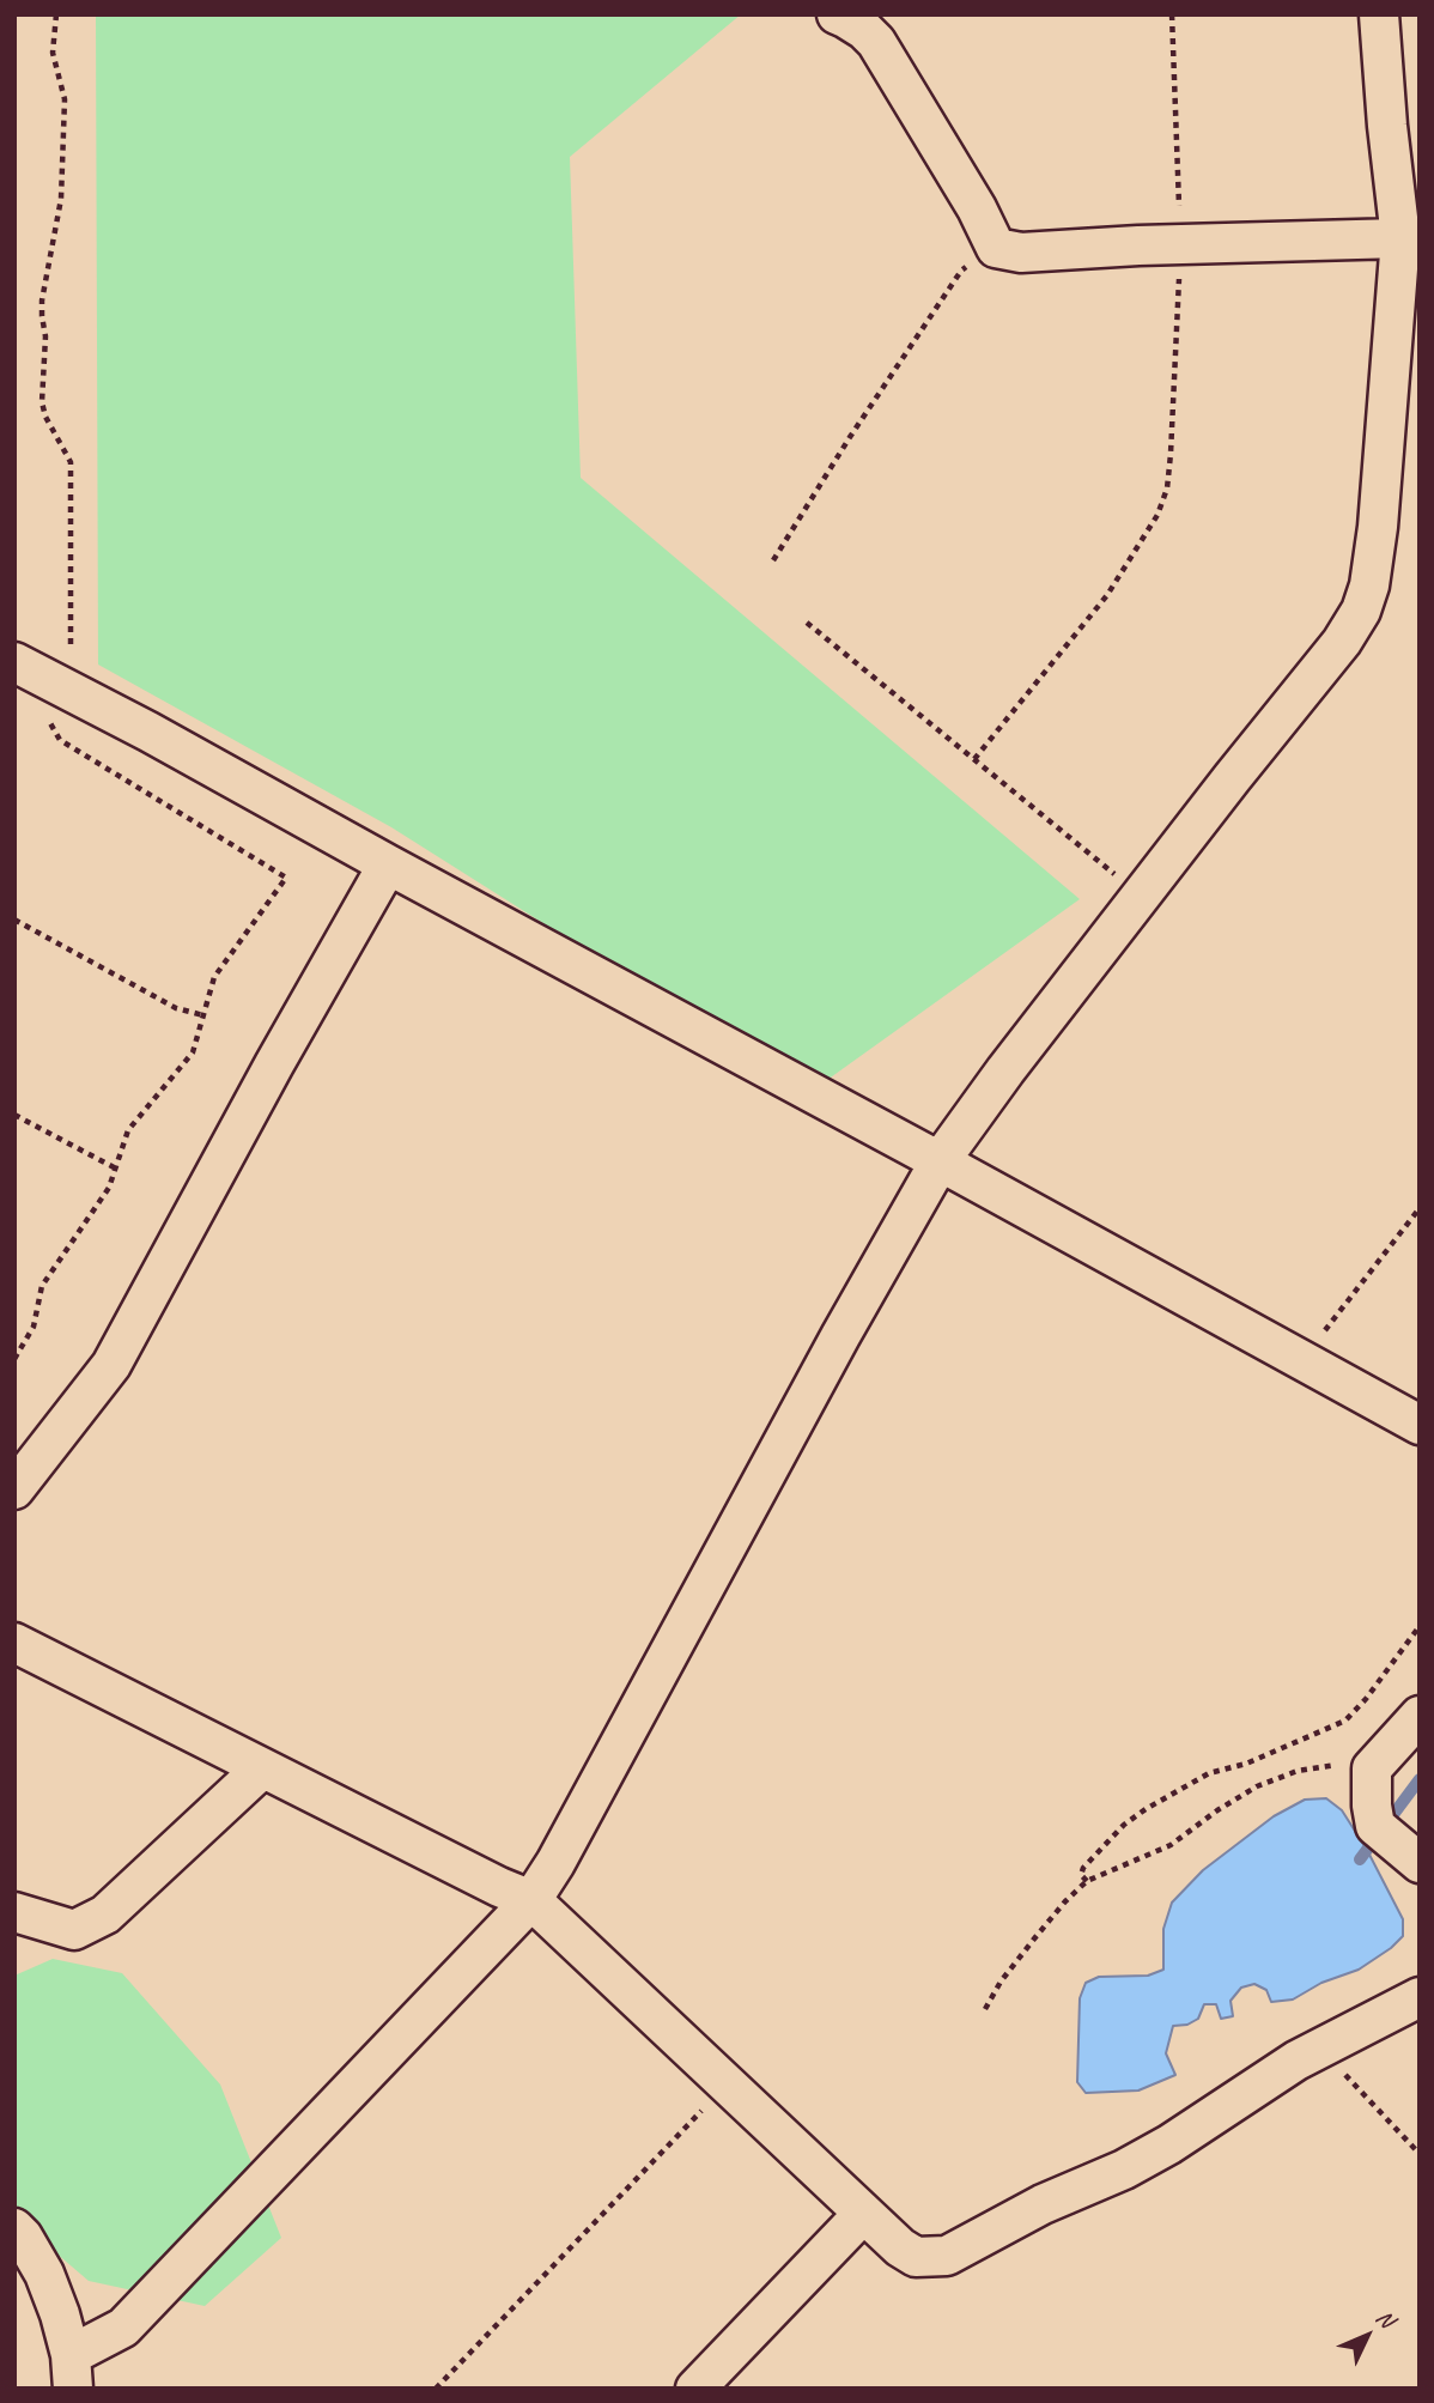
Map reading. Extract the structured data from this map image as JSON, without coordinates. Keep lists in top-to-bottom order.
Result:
{
  "north": "top right"
}
